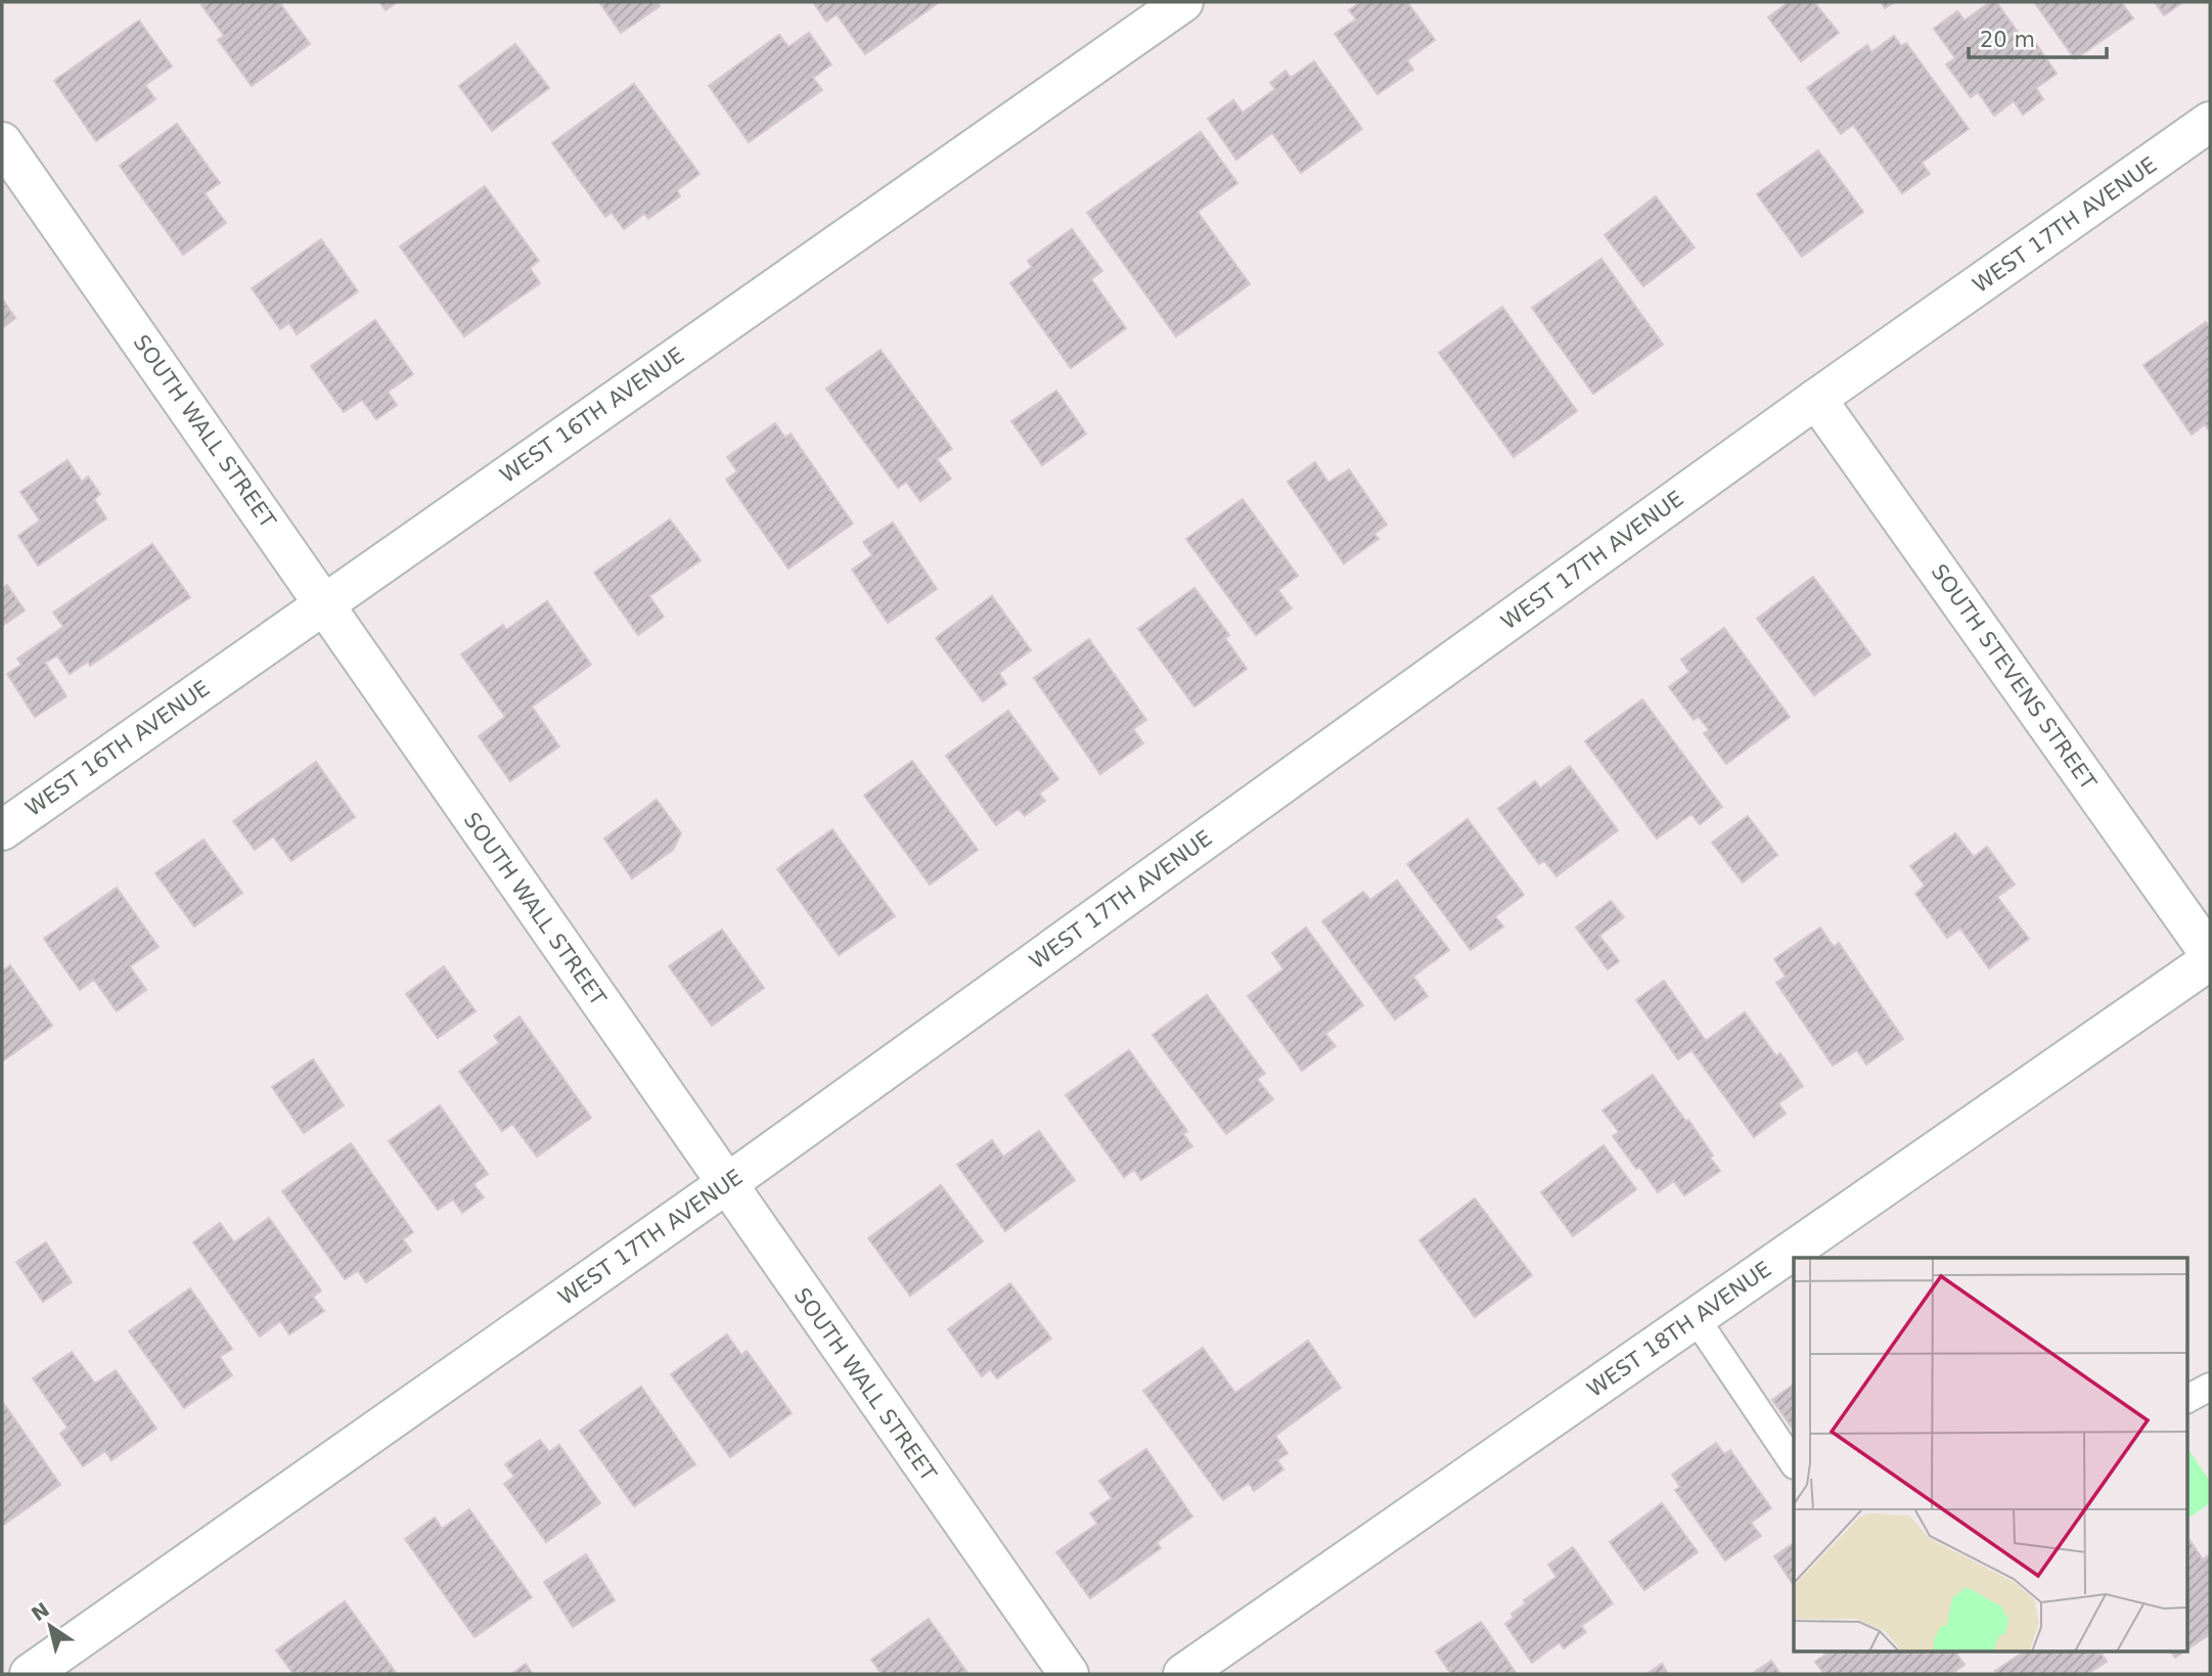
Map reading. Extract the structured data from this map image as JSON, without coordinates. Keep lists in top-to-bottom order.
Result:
{
  "streets": {
    "street": [
      "WEST 17TH AVENUE",
      "WEST 16TH AVENUE",
      "SOUTH WALL STREET",
      "SOUTH STEVENS STREET",
      "WEST 18TH AVENUE"
    ]
  },
  "crossings": [
    ["WEST 17TH AVENUE", "SOUTH WALL STREET"],
    ["WEST 17TH AVENUE", "SOUTH STEVENS STREET"],
    ["WEST 16TH AVENUE", "SOUTH WALL STREET"]
  ],
  "scale_bar": "20 m",
  "north": "top left"
}
